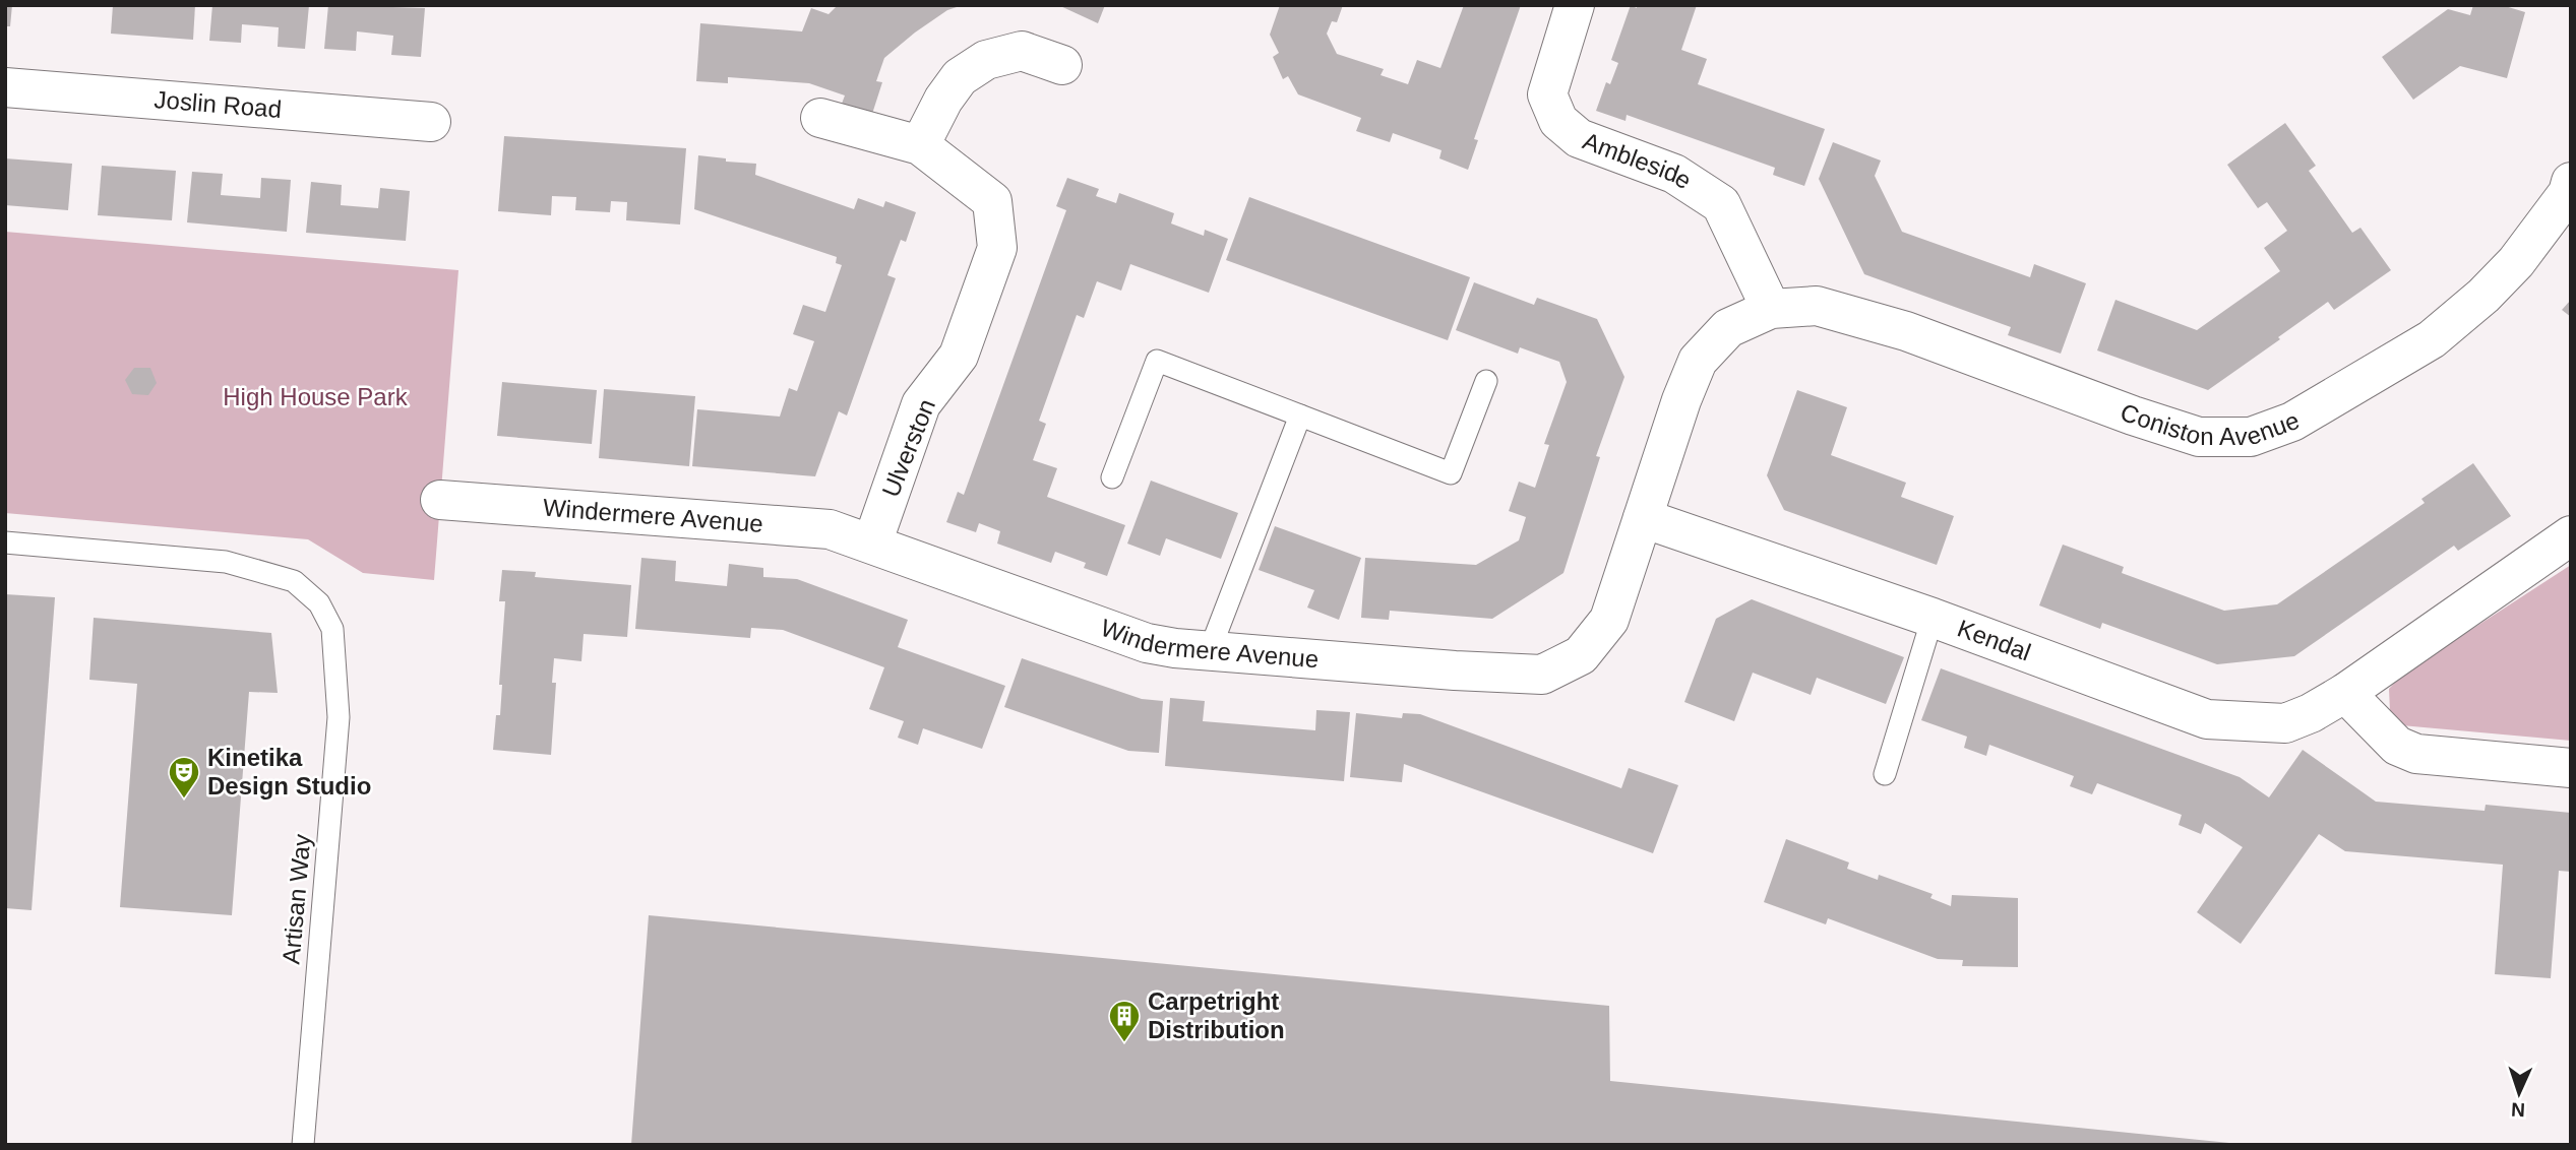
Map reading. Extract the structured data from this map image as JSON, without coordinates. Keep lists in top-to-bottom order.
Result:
{
  "streets": {
    "street": [
      "Joslin Road",
      "Ambleside",
      "Coniston Avenue",
      "Ulverston",
      "Windermere Avenue",
      "Kendal"
    ],
    "lane": ["Artisan Way"]
  },
  "crossings": [
    ["Ambleside", "Coniston Avenue"],
    ["Ambleside", "Windermere Avenue"],
    ["Coniston Avenue", "Windermere Avenue"],
    ["Ulverston", "Windermere Avenue"],
    ["Windermere Avenue", "Kendal"]
  ],
  "parks": ["High House Park"],
  "places": {
    "theatre": ["Kinetika Design Studio"],
    "building": ["Carpetright Distribution"]
  },
  "north": "bottom"
}
